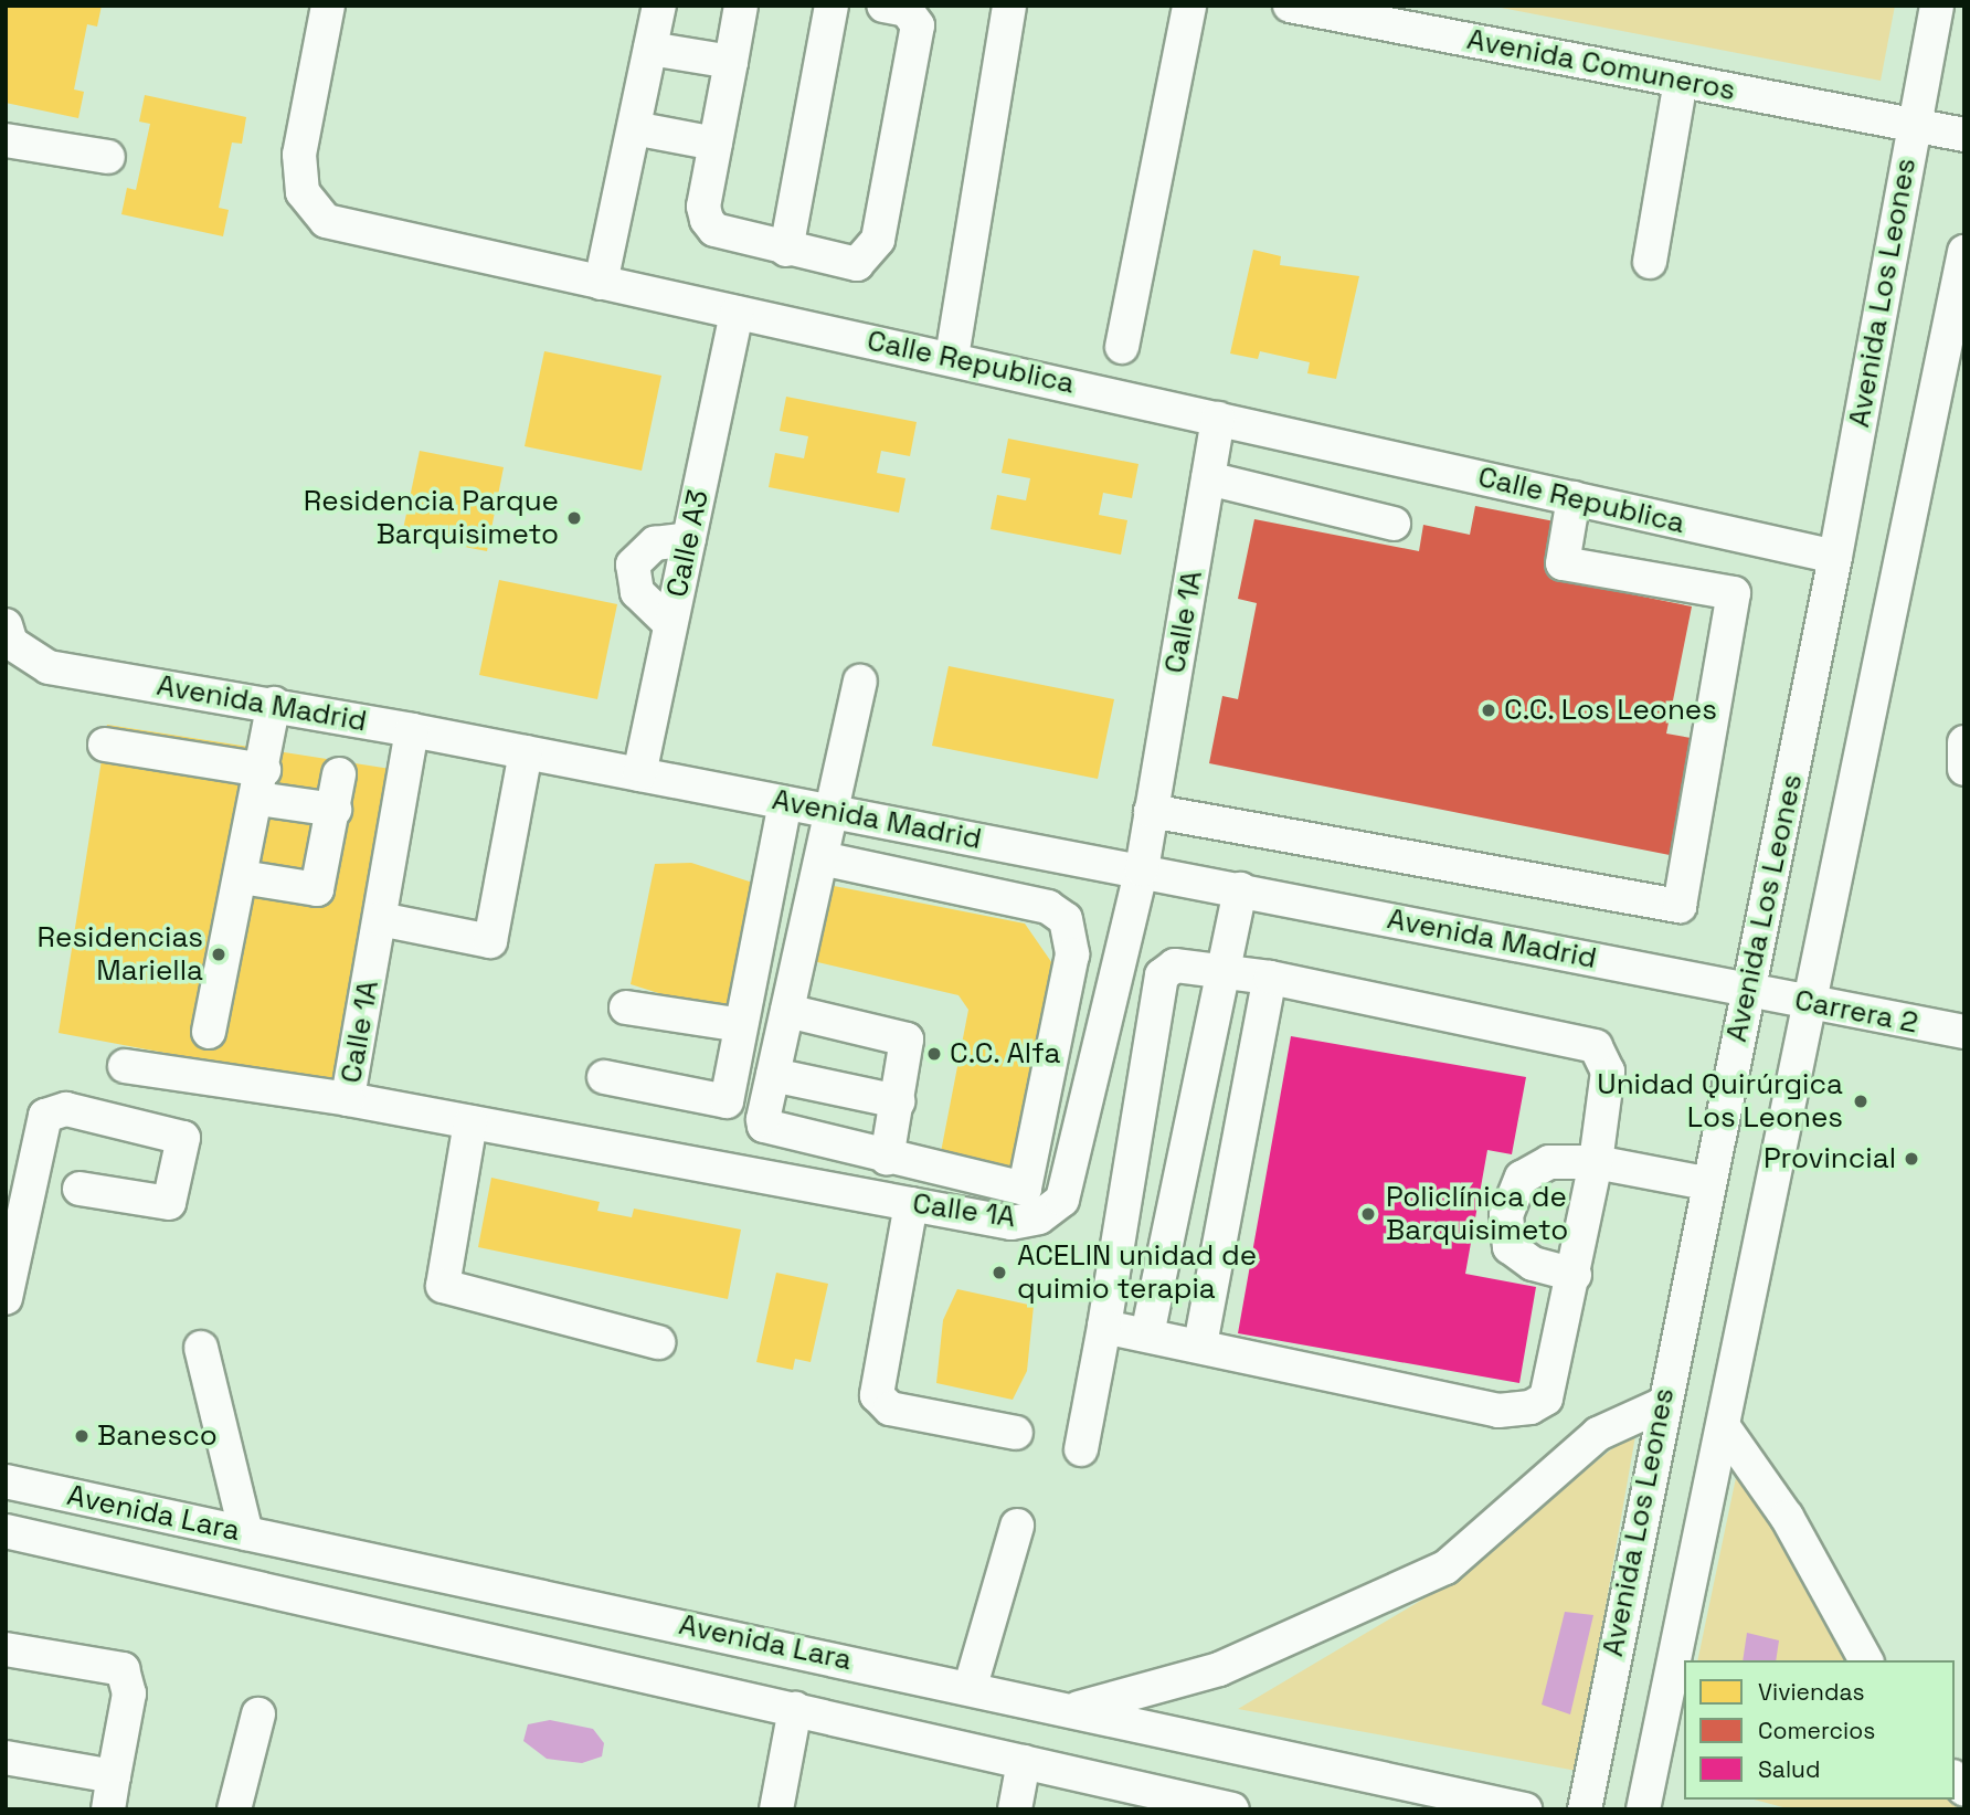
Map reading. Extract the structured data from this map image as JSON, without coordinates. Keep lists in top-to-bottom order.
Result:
{
  "streets": {
    "street": [
      "Avenida Comuneros",
      "Avenida Los Leones",
      "Calle Republica",
      "Calle A3",
      "Calle 1A",
      "Avenida Madrid",
      "Carrera 2",
      "Avenida Lara"
    ]
  },
  "crossings": [
    ["Avenida Comuneros", "Avenida Los Leones"],
    ["Avenida Los Leones", "Calle Republica"],
    ["Avenida Los Leones", "Avenida Madrid"],
    ["Avenida Los Leones", "Carrera 2"],
    ["Calle Republica", "Calle A3"],
    ["Calle Republica", "Calle 1A"],
    ["Calle A3", "Avenida Madrid"],
    ["Calle 1A", "Avenida Madrid"],
    ["Avenida Madrid", "Carrera 2"]
  ],
  "places": [
    "Residencia Parque Barquisimeto",
    "C.C. Los Leones",
    "Residencias Mariella",
    "C.C. Alfa",
    "Unidad Quirúrgica Los Leones",
    "Provincial",
    "Policlínica de Barquisimeto",
    "ACELIN unidad de quimio terapia",
    "Banesco"
  ],
  "legend": ["Viviendas", "Comercios", "Salud"]
}
